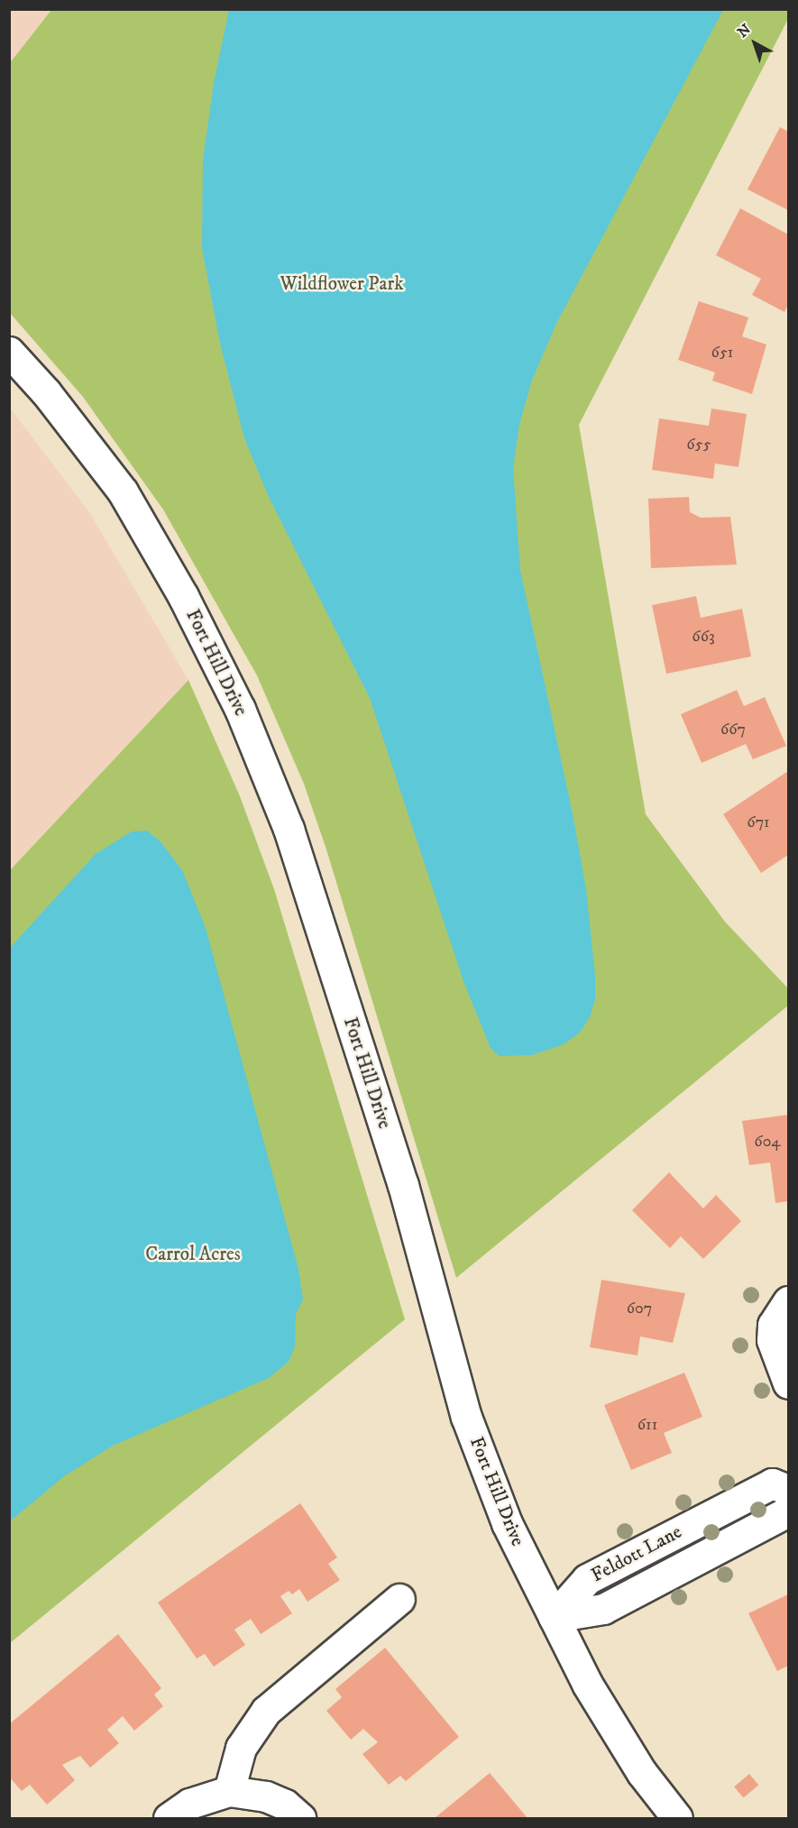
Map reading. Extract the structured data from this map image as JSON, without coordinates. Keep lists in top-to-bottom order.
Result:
{
  "streets": {
    "street": ["Fort Hill Drive", "Feldott Lane"]
  },
  "crossings": [
    ["Fort Hill Drive", "Feldott Lane"]
  ],
  "parks": ["Wildflower Park", "Carrol Acres"],
  "house_numbers": [
    "651",
    "655",
    "663",
    "667",
    "671",
    "604",
    "607",
    "611"
  ],
  "north": "top left"
}
